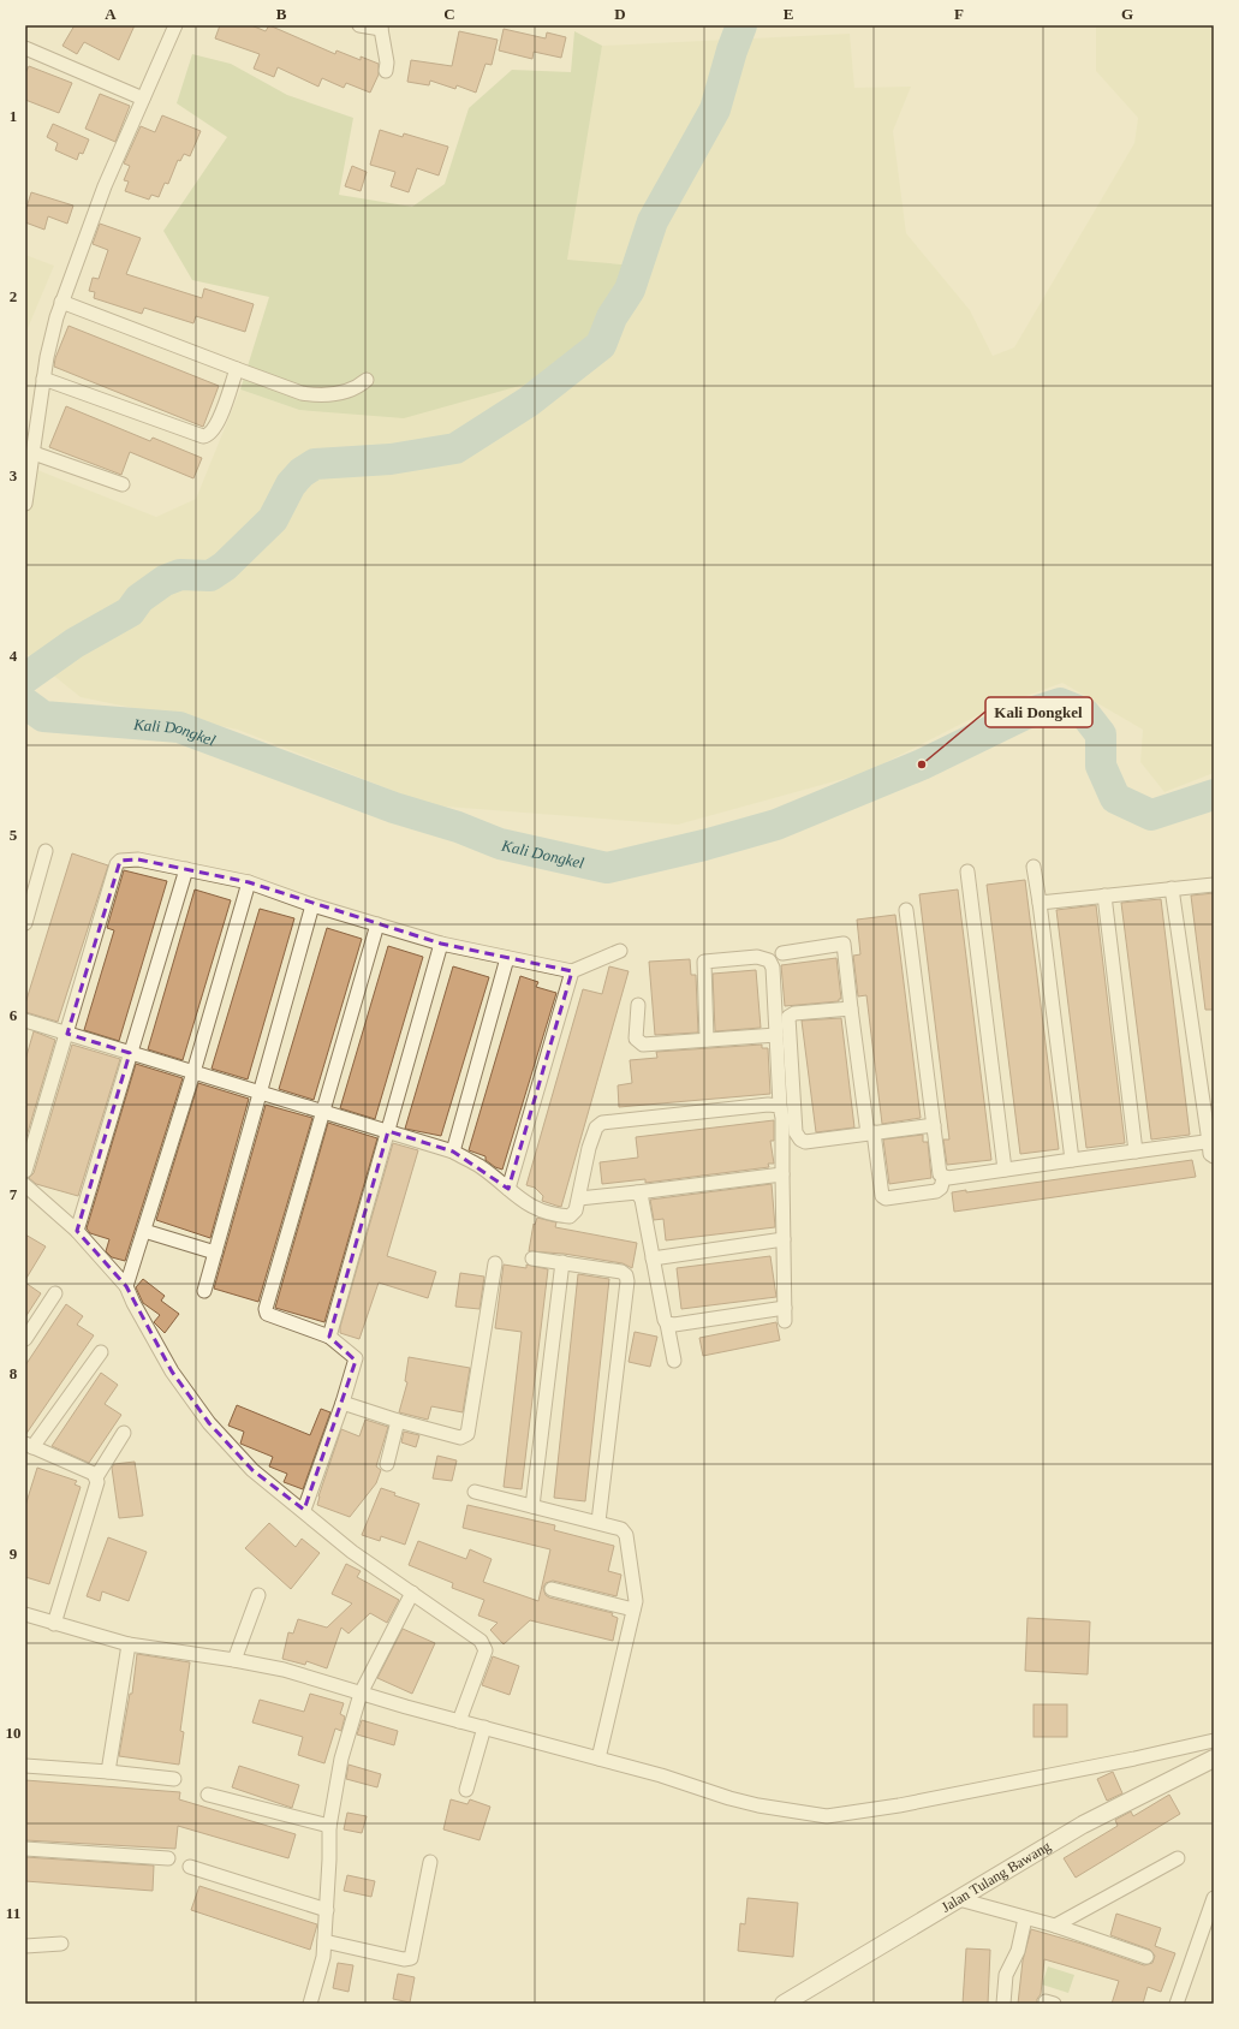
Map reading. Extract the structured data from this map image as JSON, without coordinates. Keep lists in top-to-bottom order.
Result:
{
  "streets": {
    "street": ["Jalan Tulang Bawang"]
  },
  "water": ["Kali Dongkel"],
  "places": ["Kali Dongkel"],
  "grid": {
    "columns": [
      "A",
      "B",
      "C",
      "D",
      "E",
      "F",
      "G"
    ],
    "rows": [
      "1",
      "2",
      "3",
      "4",
      "5",
      "6",
      "7",
      "8",
      "9",
      "10",
      "11"
    ]
  }
}
